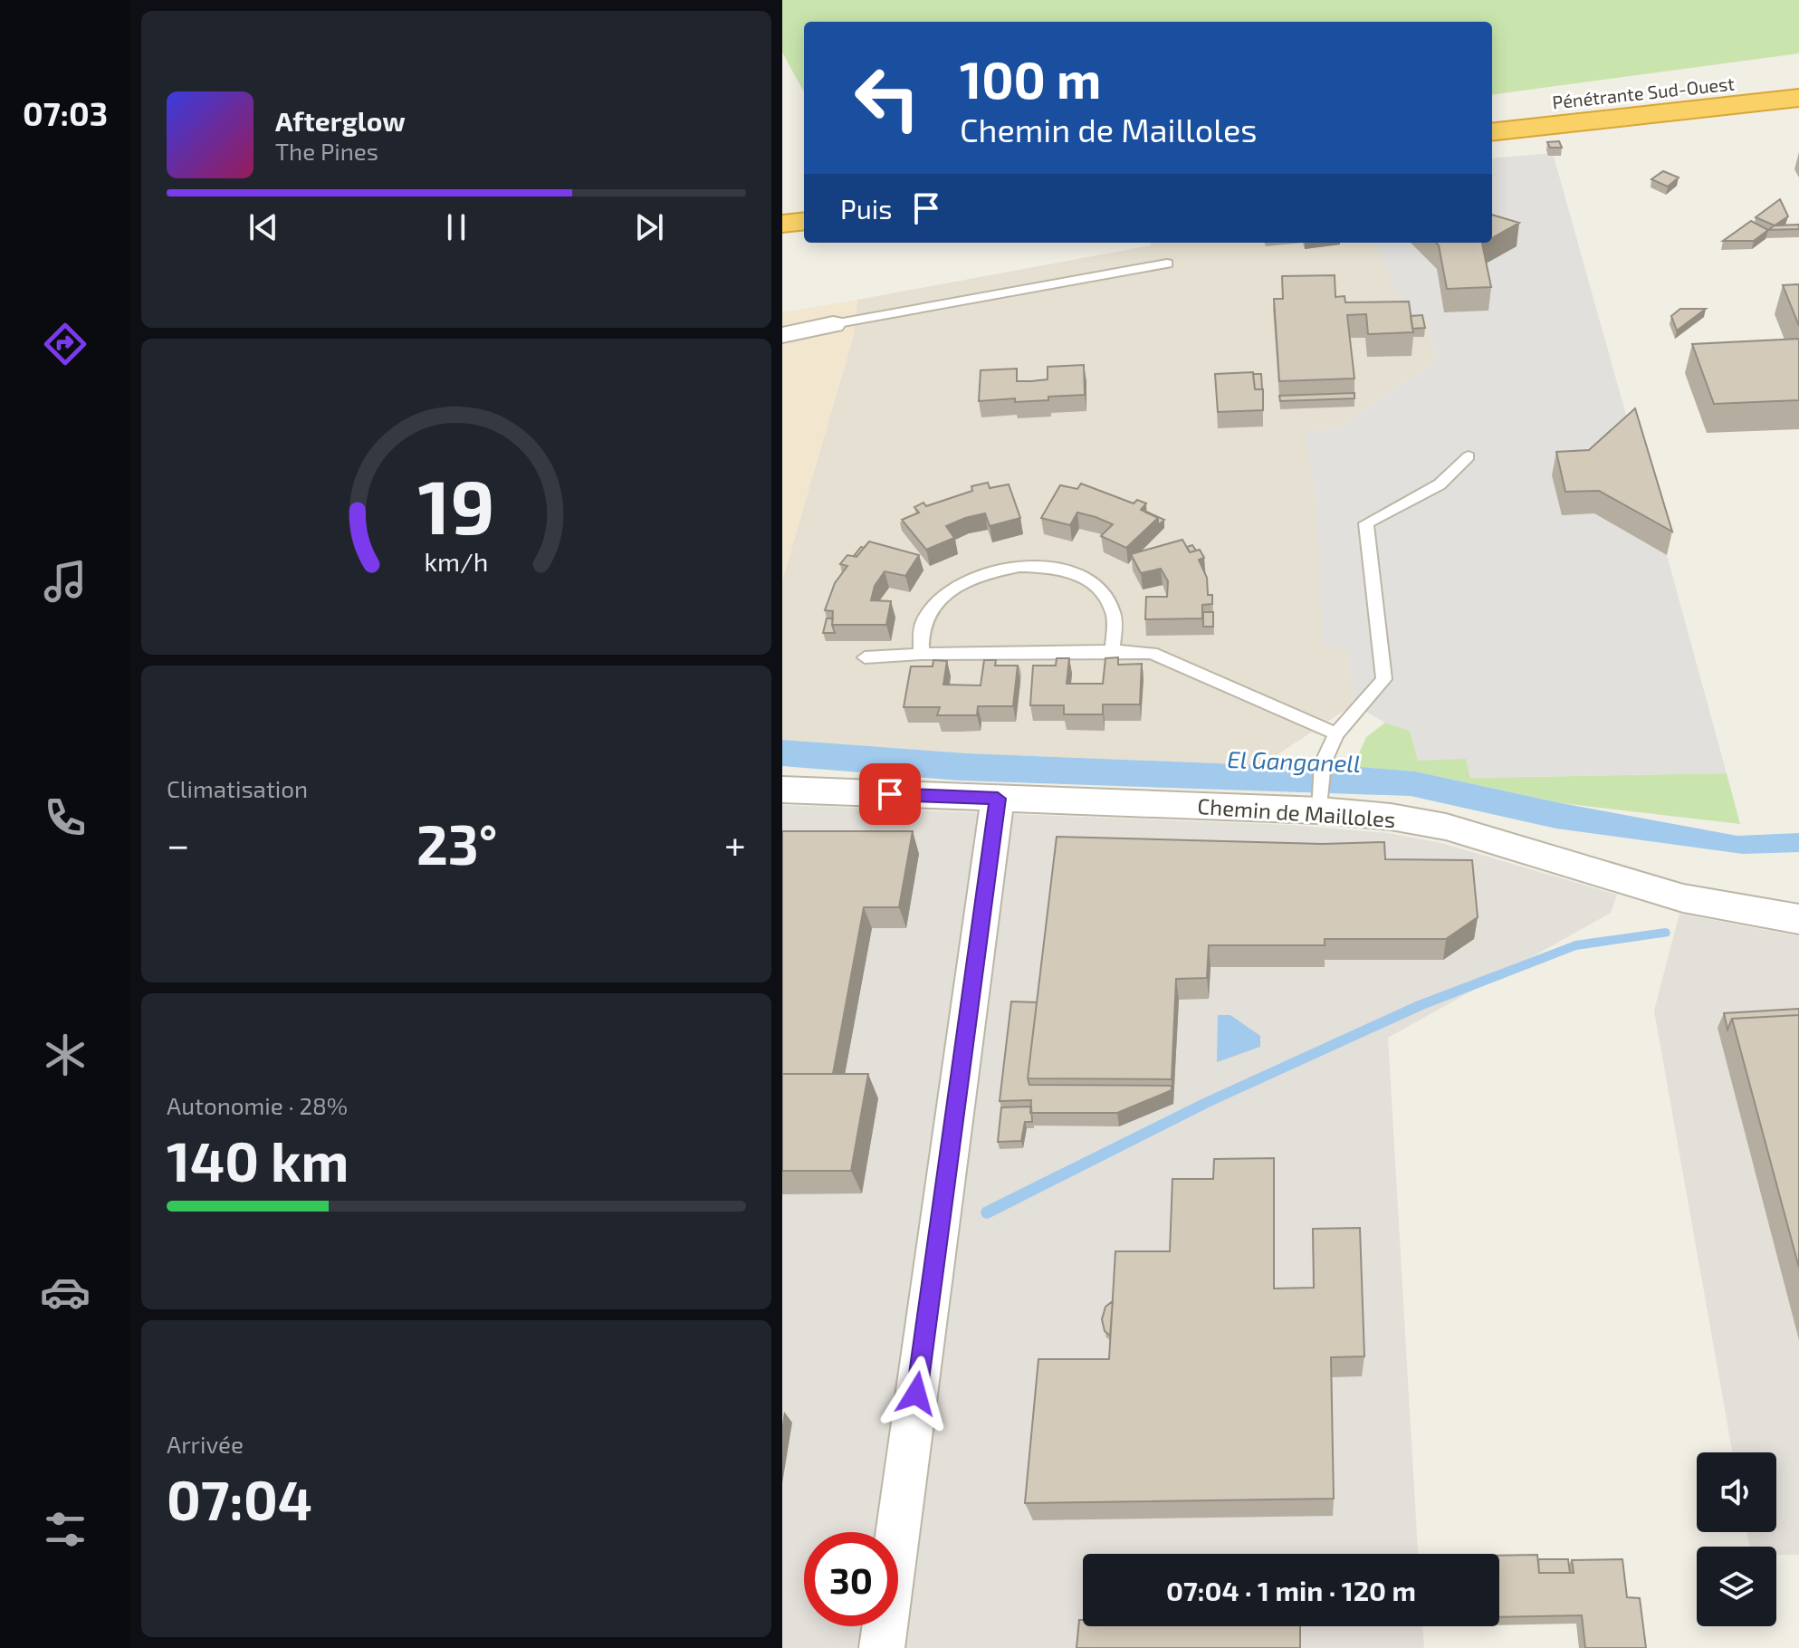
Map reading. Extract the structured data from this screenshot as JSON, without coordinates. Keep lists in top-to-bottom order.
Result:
{
  "streets": {
    "highway": ["Pénétrante Sud-Ouest"],
    "street": ["Chemin de Mailloles"]
  },
  "water": ["El Ganganell"],
  "page": {
    "tabs": "07:03",
    "turn": ["100 m", "Chemin de Mailloles"],
    "song": ["Afterglow", "The Pines"],
    "then": "Puis",
    "tile": [
      "Climatisation",
      ["Autonomie · 28%", "140 km"],
      ["Arrivée", "07:04"]
    ],
    "heat": ["−", "23°", "+"],
    "limit": "30",
    "trip": "07:04 · 1 min · 120 m",
    "gauge": ["19", "km/h"]
  }
}
